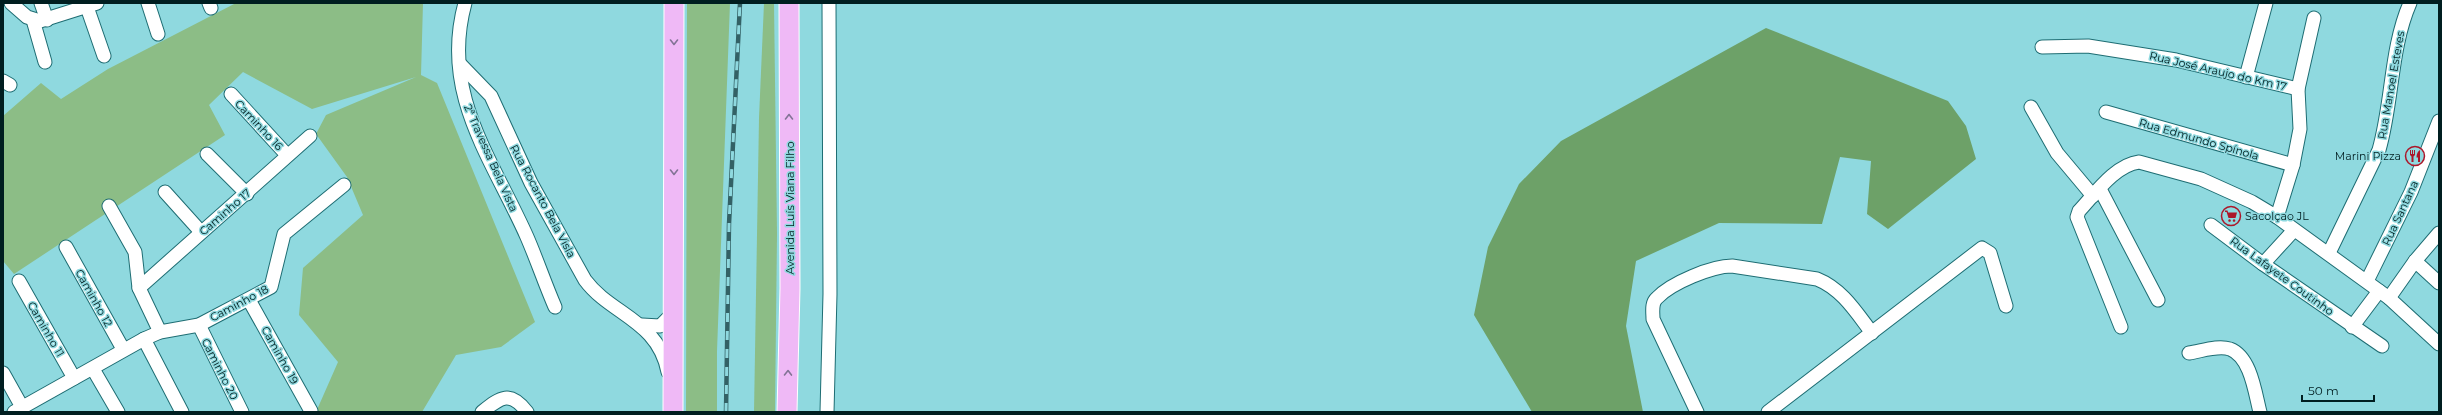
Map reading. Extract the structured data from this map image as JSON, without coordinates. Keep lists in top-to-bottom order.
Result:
{
  "streets": {
    "highway": ["Avenida Luís Viana Filho"],
    "street": [
      "Rua José Araujo do Km 17",
      "Rua Manoel Esteves",
      "Caminho 16",
      "Rua Edmundo Spínola",
      "2ª Travessa Bela Vista",
      "Rua Rocanto Bela Visla",
      "Caminho 17",
      "Rua Santana",
      "Rua Lafayete Coutinho",
      "Caminho 12",
      "Caminho 18",
      "Caminho 11",
      "Caminho 19",
      "Caminho 20"
    ]
  },
  "crossings": [
    ["Caminho 16", "Caminho 17"],
    ["2ª Travessa Bela Vista", "Rua Rocanto Bela Visla"],
    ["Caminho 12", "Caminho 18"],
    ["Caminho 18", "Caminho 11"],
    ["Caminho 18", "Caminho 19"],
    ["Caminho 18", "Caminho 20"]
  ],
  "places": {
    "restaurant": ["Marini Pizza"],
    "supermarket": ["Sacolçao JL"]
  },
  "scale_bar": "50 m"
}
